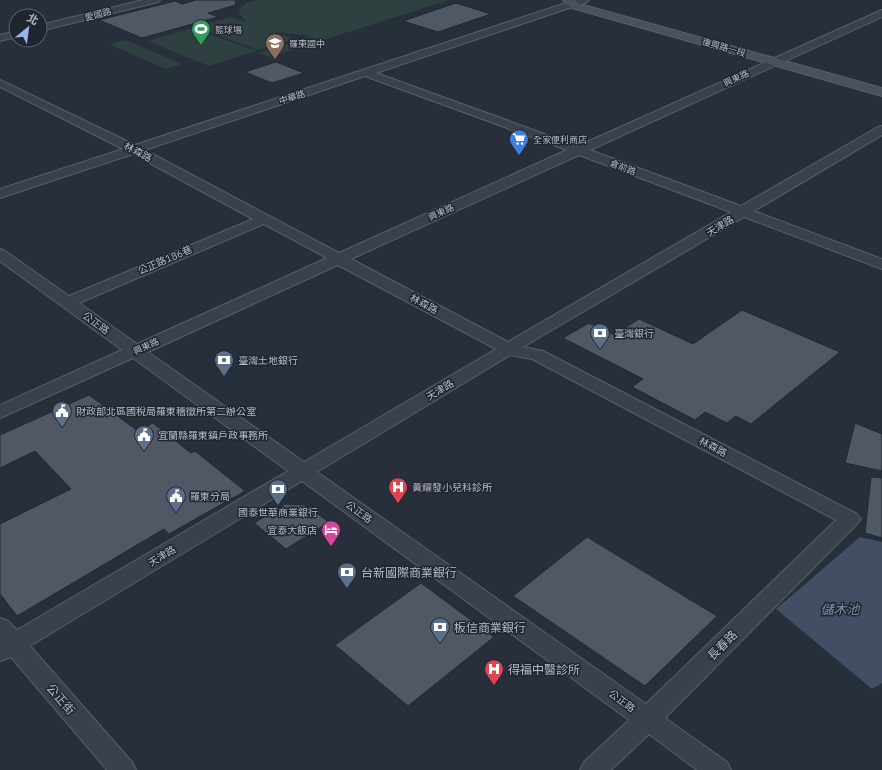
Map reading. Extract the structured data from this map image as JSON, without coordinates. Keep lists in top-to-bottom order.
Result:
{
  "streets": {
    "main road": ["復興路一段"],
    "street": [
      "愛國路",
      "興東路",
      "中華路",
      "林森路",
      "倉前路",
      "天津路",
      "公正路186巷",
      "公正路",
      "長春路",
      "公正街"
    ]
  },
  "crossings": [
    ["復興路一段", "興東路"],
    ["復興路一段", "中華路"],
    ["興東路", "林森路"],
    ["興東路", "倉前路"],
    ["興東路", "公正路"],
    ["中華路", "林森路"],
    ["中華路", "倉前路"],
    ["林森路", "天津路"],
    ["林森路", "公正路186巷"],
    ["林森路", "長春路"],
    ["倉前路", "天津路"],
    ["天津路", "公正路"],
    ["天津路", "公正街"],
    ["公正路186巷", "公正路"],
    ["公正路", "長春路"]
  ],
  "water": ["儲木池"],
  "places": {
    "sports": ["籃球場"],
    "school or university": ["羅東國中"],
    "supermarket": ["全家便利商店"],
    "bank": [
      "臺灣銀行",
      "臺灣土地銀行",
      "國泰世華商業銀行",
      "台新國際商業銀行",
      "板信商業銀行"
    ],
    "public building": ["財政部北區國稅局羅東稽徵所第二辦公室", "宜蘭縣羅東鎮戶政事務所", "羅東分局"],
    "hospital": ["黃耀發小兒科診所", "得福中醫診所"],
    "hotel": ["宜泰大飯店"]
  },
  "north": "top right"
}
